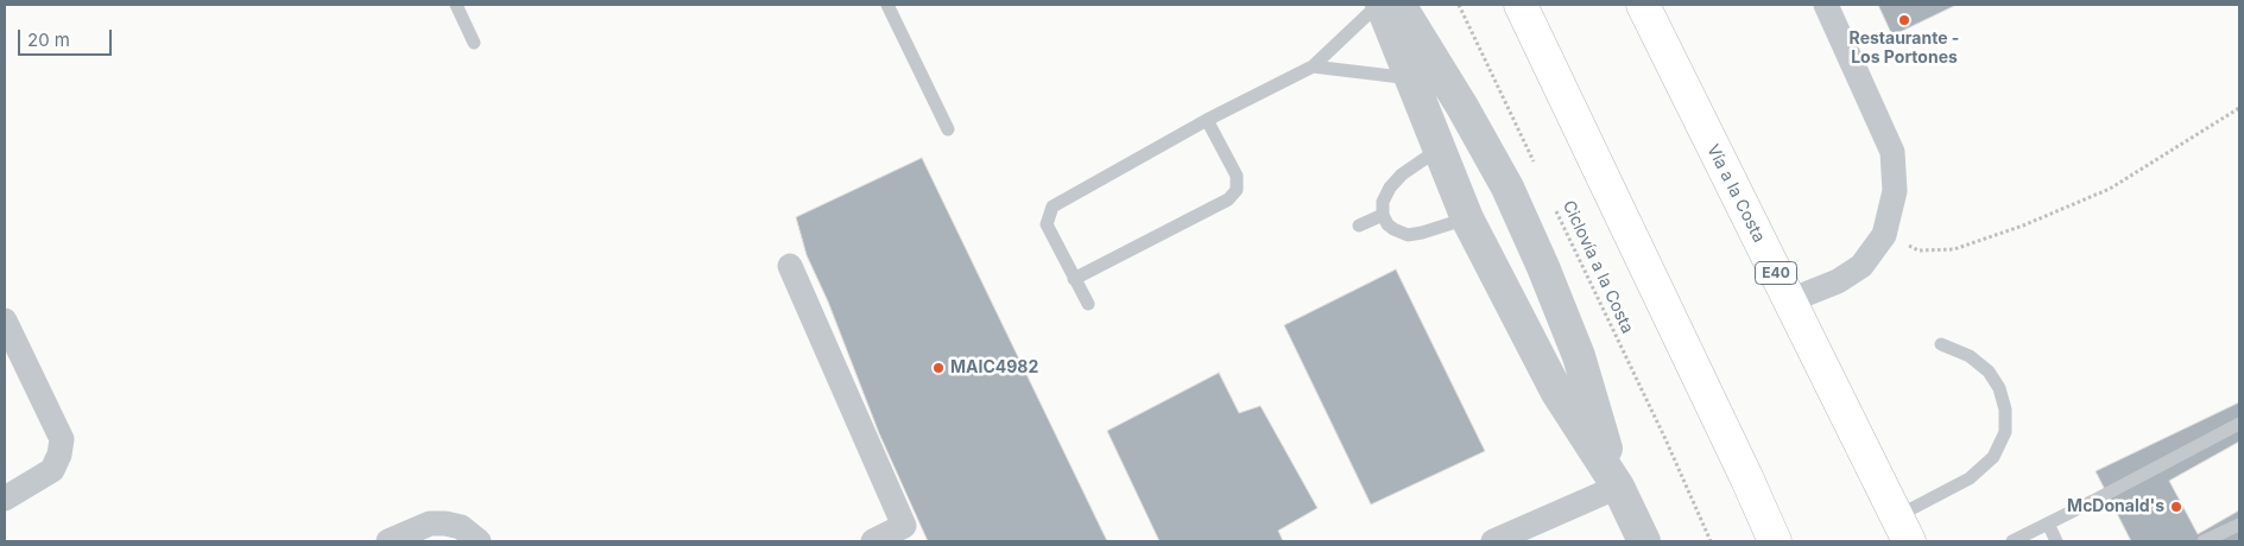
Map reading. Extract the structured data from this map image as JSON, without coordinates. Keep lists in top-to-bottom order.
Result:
{
  "streets": {
    "highway": ["Vía a la Costa", "E40"],
    "path": ["Ciclovía a la Costa"]
  },
  "places": ["Restaurante - Los Portones", "MAIC4982", "McDonald's"],
  "scale_bar": "20 m"
}
